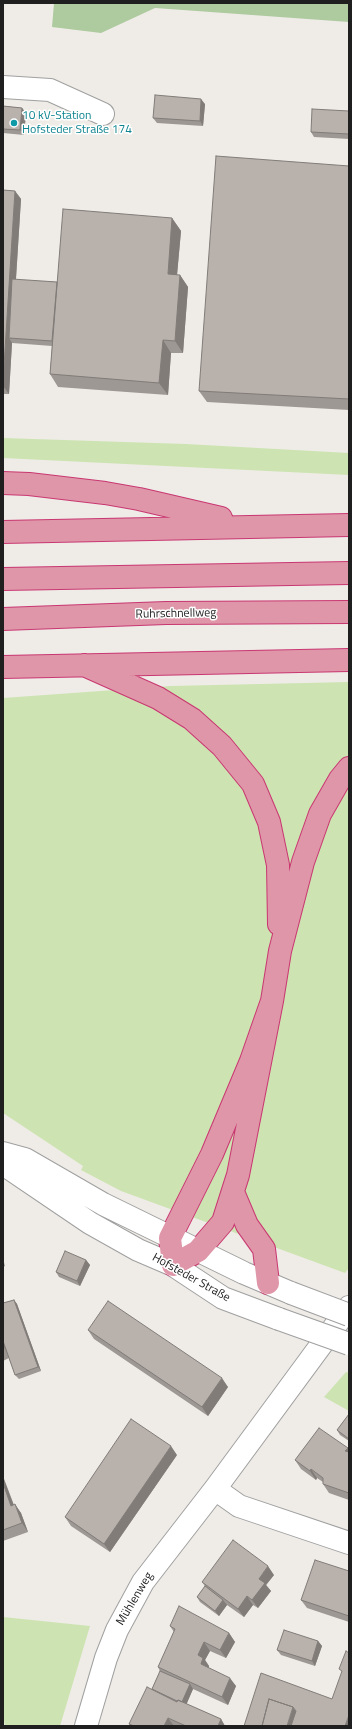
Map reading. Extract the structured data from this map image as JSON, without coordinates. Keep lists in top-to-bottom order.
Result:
{
  "streets": {
    "highway": ["Ruhrschnellweg"],
    "street": ["Hofsteder Straße", "Mühlenweg"]
  },
  "places": ["10 kV-Station Hofsteder Straße 174"]
}
